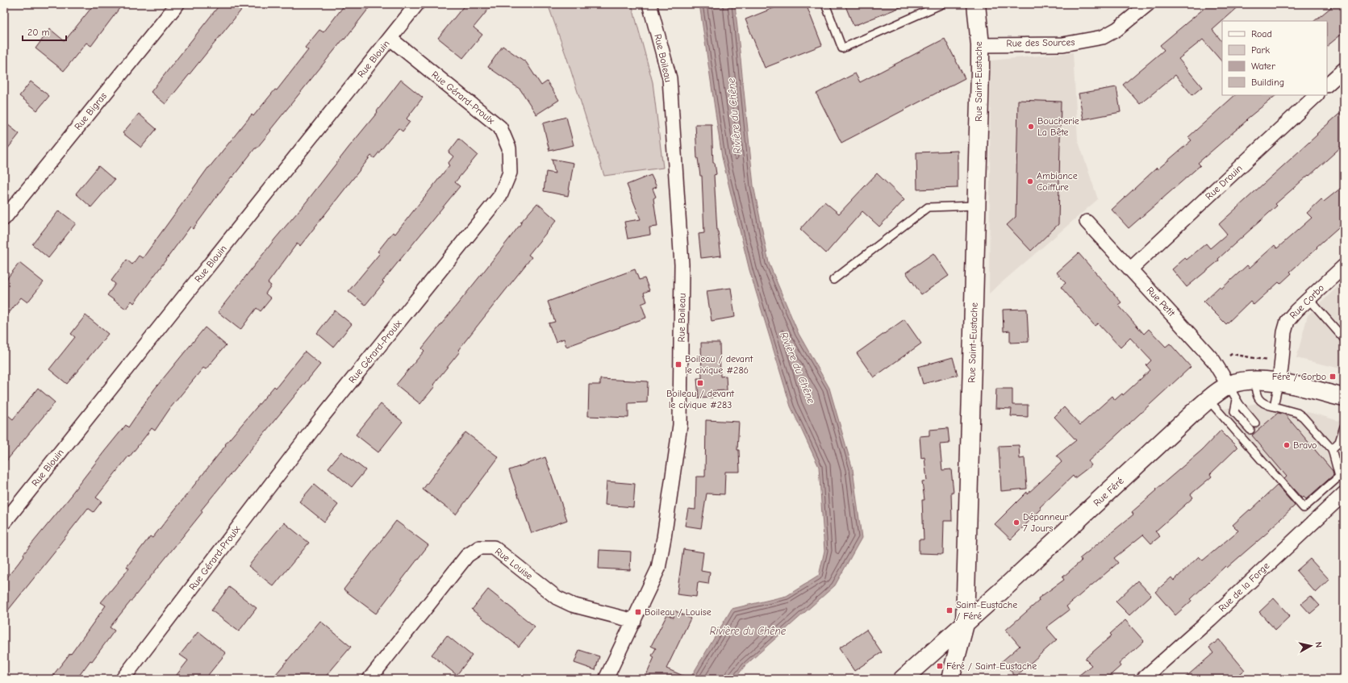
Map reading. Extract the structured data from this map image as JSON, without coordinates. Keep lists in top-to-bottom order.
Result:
{
  "streets": {
    "street": [
      "Rue des Sources",
      "Rue Boileau",
      "Rue Blouin",
      "Rue Saint-Eustache",
      "Rue Gérard-Proulx",
      "Rue Bigras",
      "Rue Drouin",
      "Rue Petit",
      "Rue Corbo",
      "Rue Féré",
      "Rue Louise",
      "Rue de la Forge"
    ]
  },
  "crossings": [
    ["Rue des Sources", "Rue Saint-Eustache"],
    ["Rue Boileau", "Rue Louise"],
    ["Rue Blouin", "Rue Gérard-Proulx"],
    ["Rue Saint-Eustache", "Rue Féré"],
    ["Rue Drouin", "Rue Petit"],
    ["Rue Petit", "Rue Féré"],
    ["Rue Corbo", "Rue Féré"]
  ],
  "water": ["Rivière du Chêne"],
  "places": {
    "other": [
      "Boucherie La Bête",
      "Ambiance Coiffure",
      "Bravo",
      "Dépanneur 7 Jours"
    ],
    "transit": [
      "Boileau / devant le civique #286",
      "Féré / Corbo",
      "Boileau / devant le civique #283",
      "Saint-Eustache / Féré",
      "Boileau / Louise",
      "Féré / Saint-Eustache"
    ]
  },
  "legend": [
    "Road",
    "Park",
    "Water",
    "Building"
  ],
  "scale_bar": "20 m",
  "north": "right"
}
